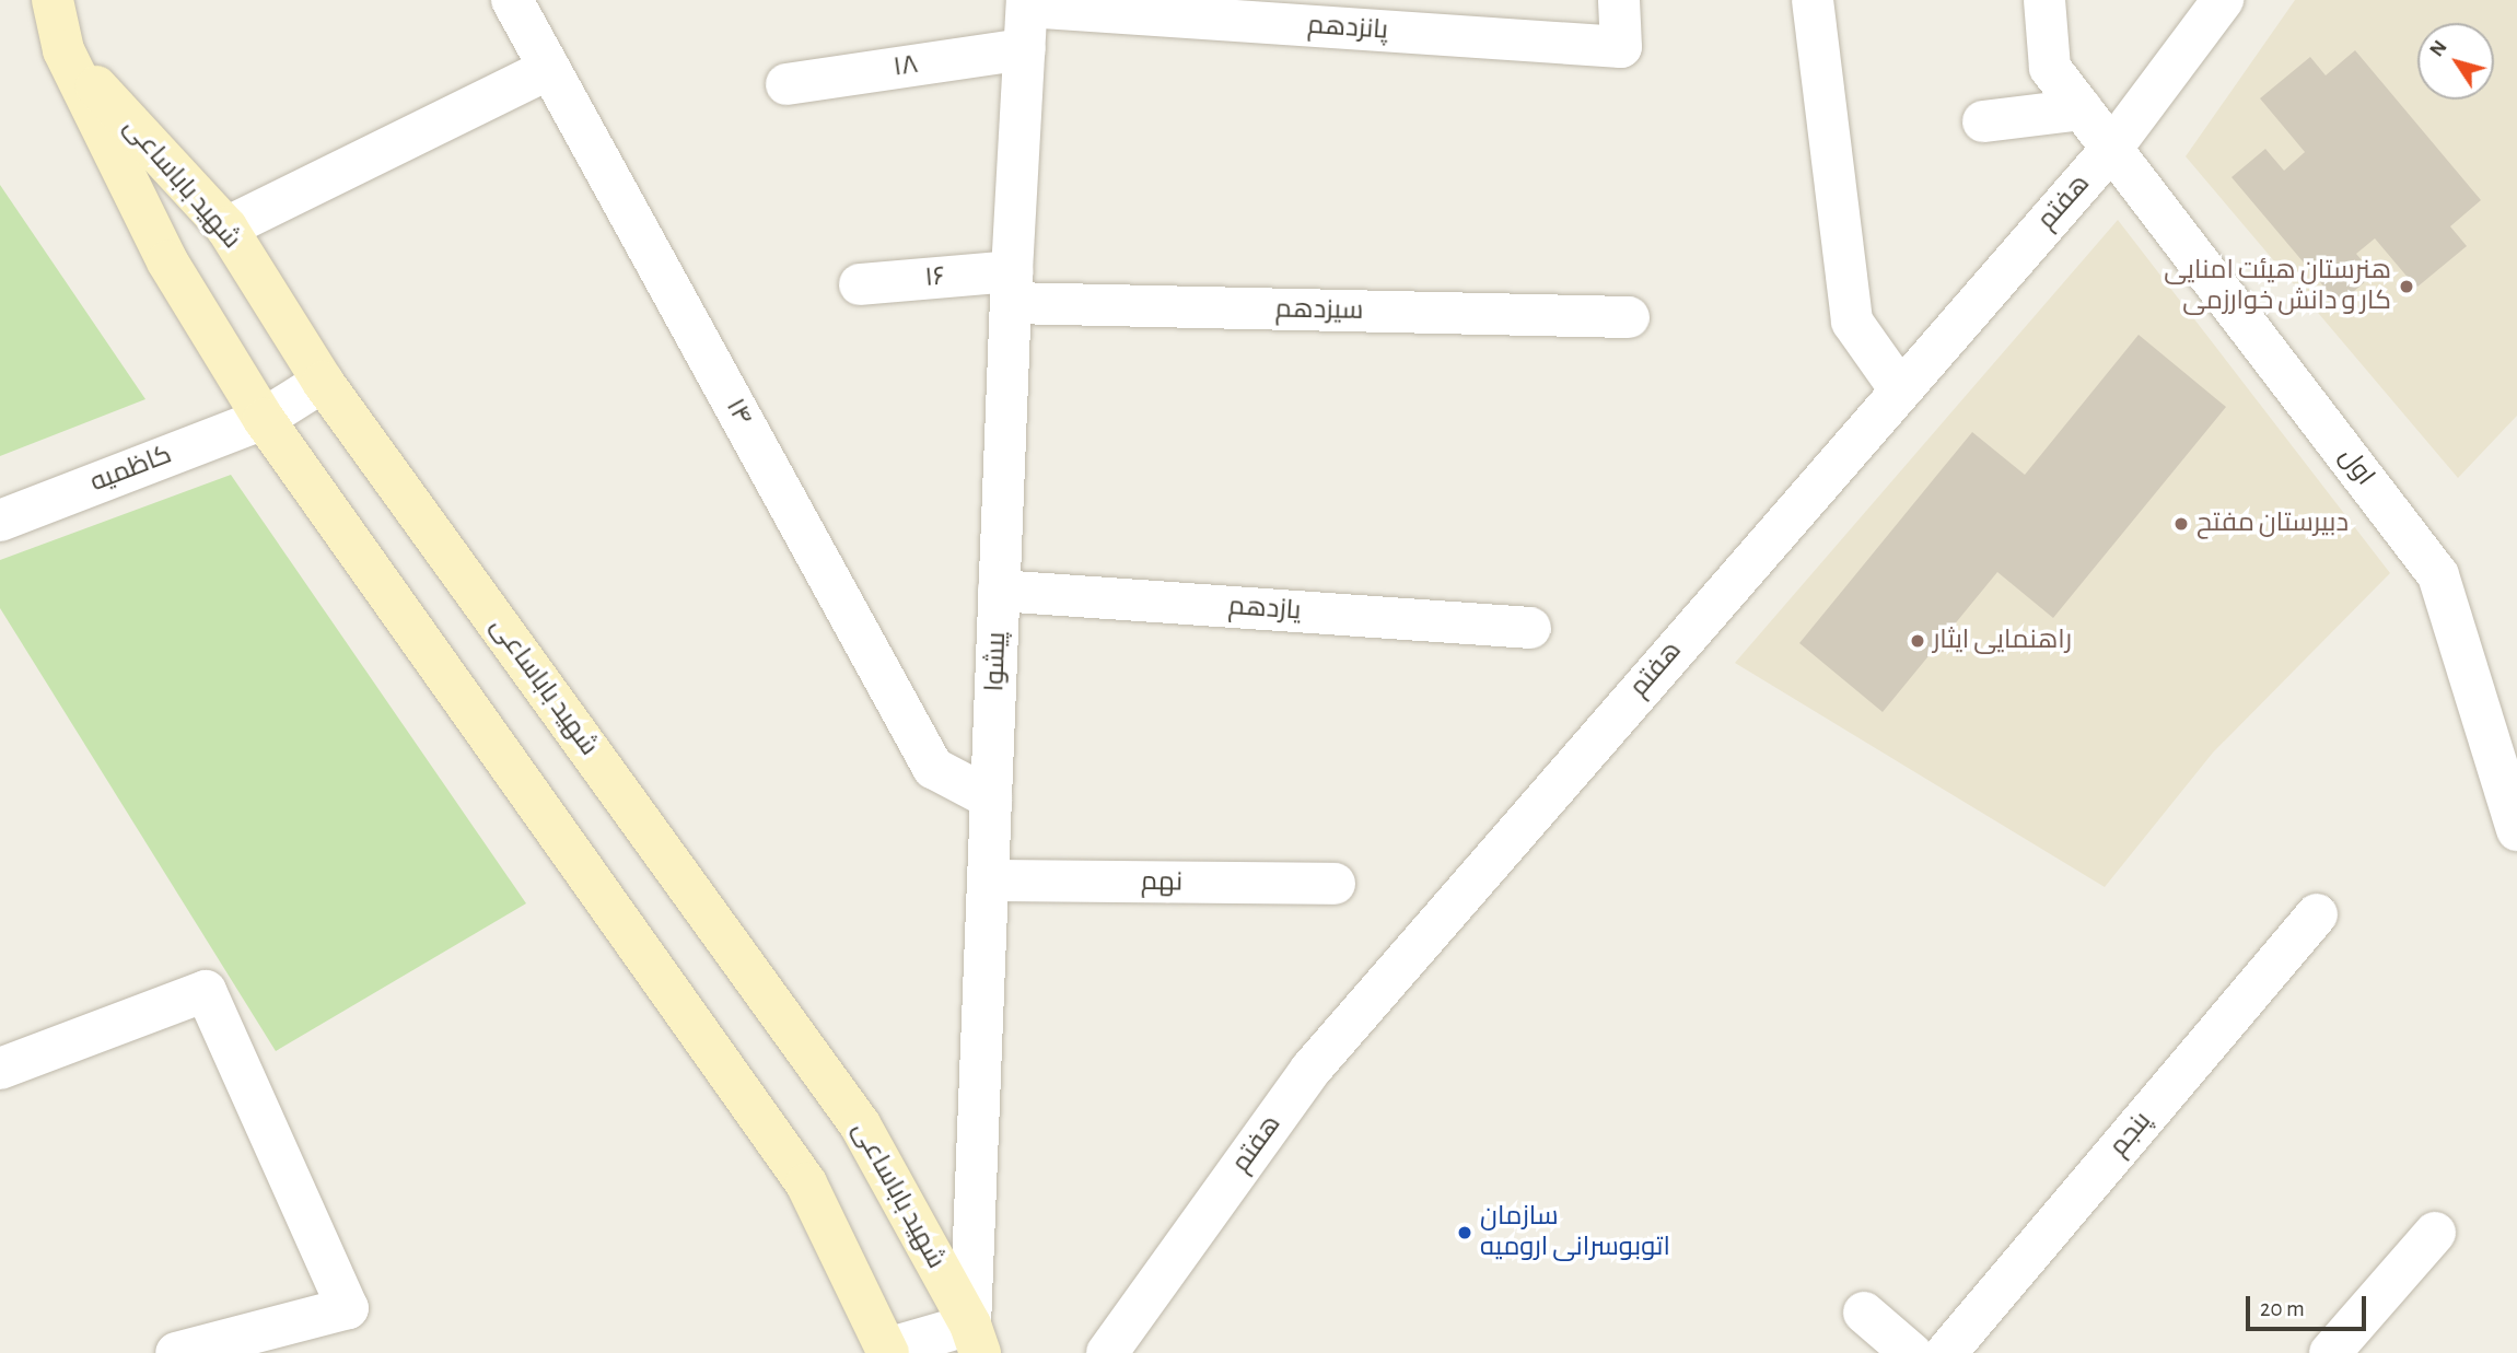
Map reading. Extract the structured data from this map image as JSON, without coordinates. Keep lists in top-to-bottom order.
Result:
{
  "streets": {
    "main road": ["شهید باباساعی"],
    "street": [
      "پانزدهم",
      "۱۸",
      "هفتم",
      "۱۶",
      "سیزدهم",
      "۱۴",
      "اول",
      "کاظمیه",
      "یازدهم",
      "پیشوا",
      "نهم",
      "پنجم"
    ]
  },
  "crossings": [
    ["پانزدهم", "پیشوا"],
    ["۱۸", "پیشوا"],
    ["شهید باباساعی", "کاظمیه"],
    ["شهید باباساعی", "پیشوا"],
    ["هفتم", "اول"],
    ["۱۶", "سیزدهم"],
    ["۱۶", "پیشوا"],
    ["سیزدهم", "پیشوا"],
    ["۱۴", "پیشوا"],
    ["یازدهم", "پیشوا"],
    ["پیشوا", "نهم"]
  ],
  "places": [
    "هنرستان هیئت امنایی کار و دانش خوارزمی",
    "دبیرستان مفتح",
    "راهنمایی ایثار",
    "سازمان اتوبوسرانی ارومیه"
  ],
  "scale_bar": "20 m",
  "north": "top left"
}
